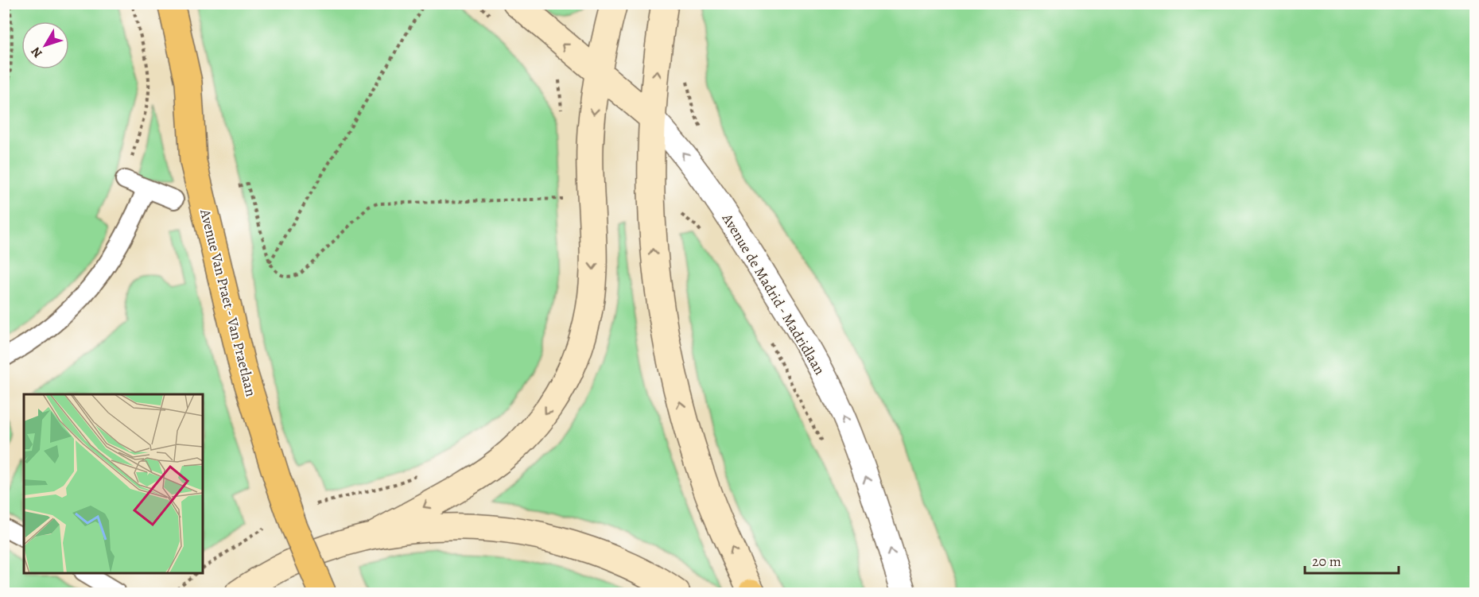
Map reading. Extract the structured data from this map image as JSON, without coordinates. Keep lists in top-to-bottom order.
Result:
{
  "streets": {
    "main road": ["Avenue Van Praet - Van Praetlaan"],
    "street": ["Avenue de Madrid - Madridlaan"]
  },
  "one_way": ["Avenue de Madrid - Madridlaan"],
  "scale_bar": "20 m",
  "north": "bottom left"
}
